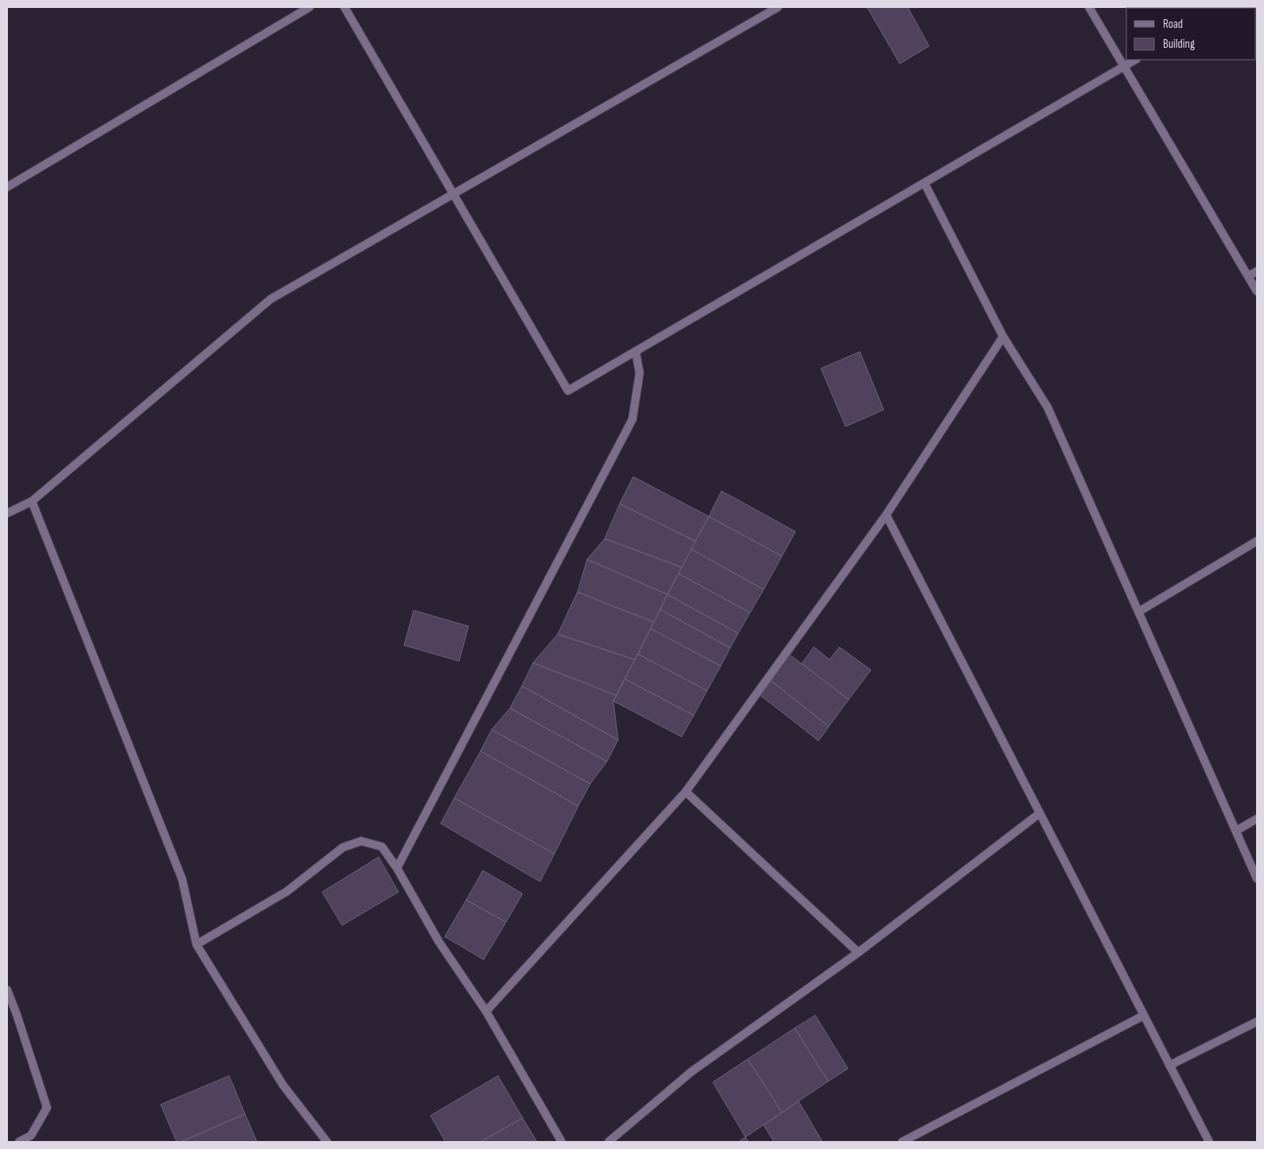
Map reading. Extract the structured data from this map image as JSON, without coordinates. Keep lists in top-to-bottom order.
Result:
{
  "legend": ["Road", "Building"]
}
